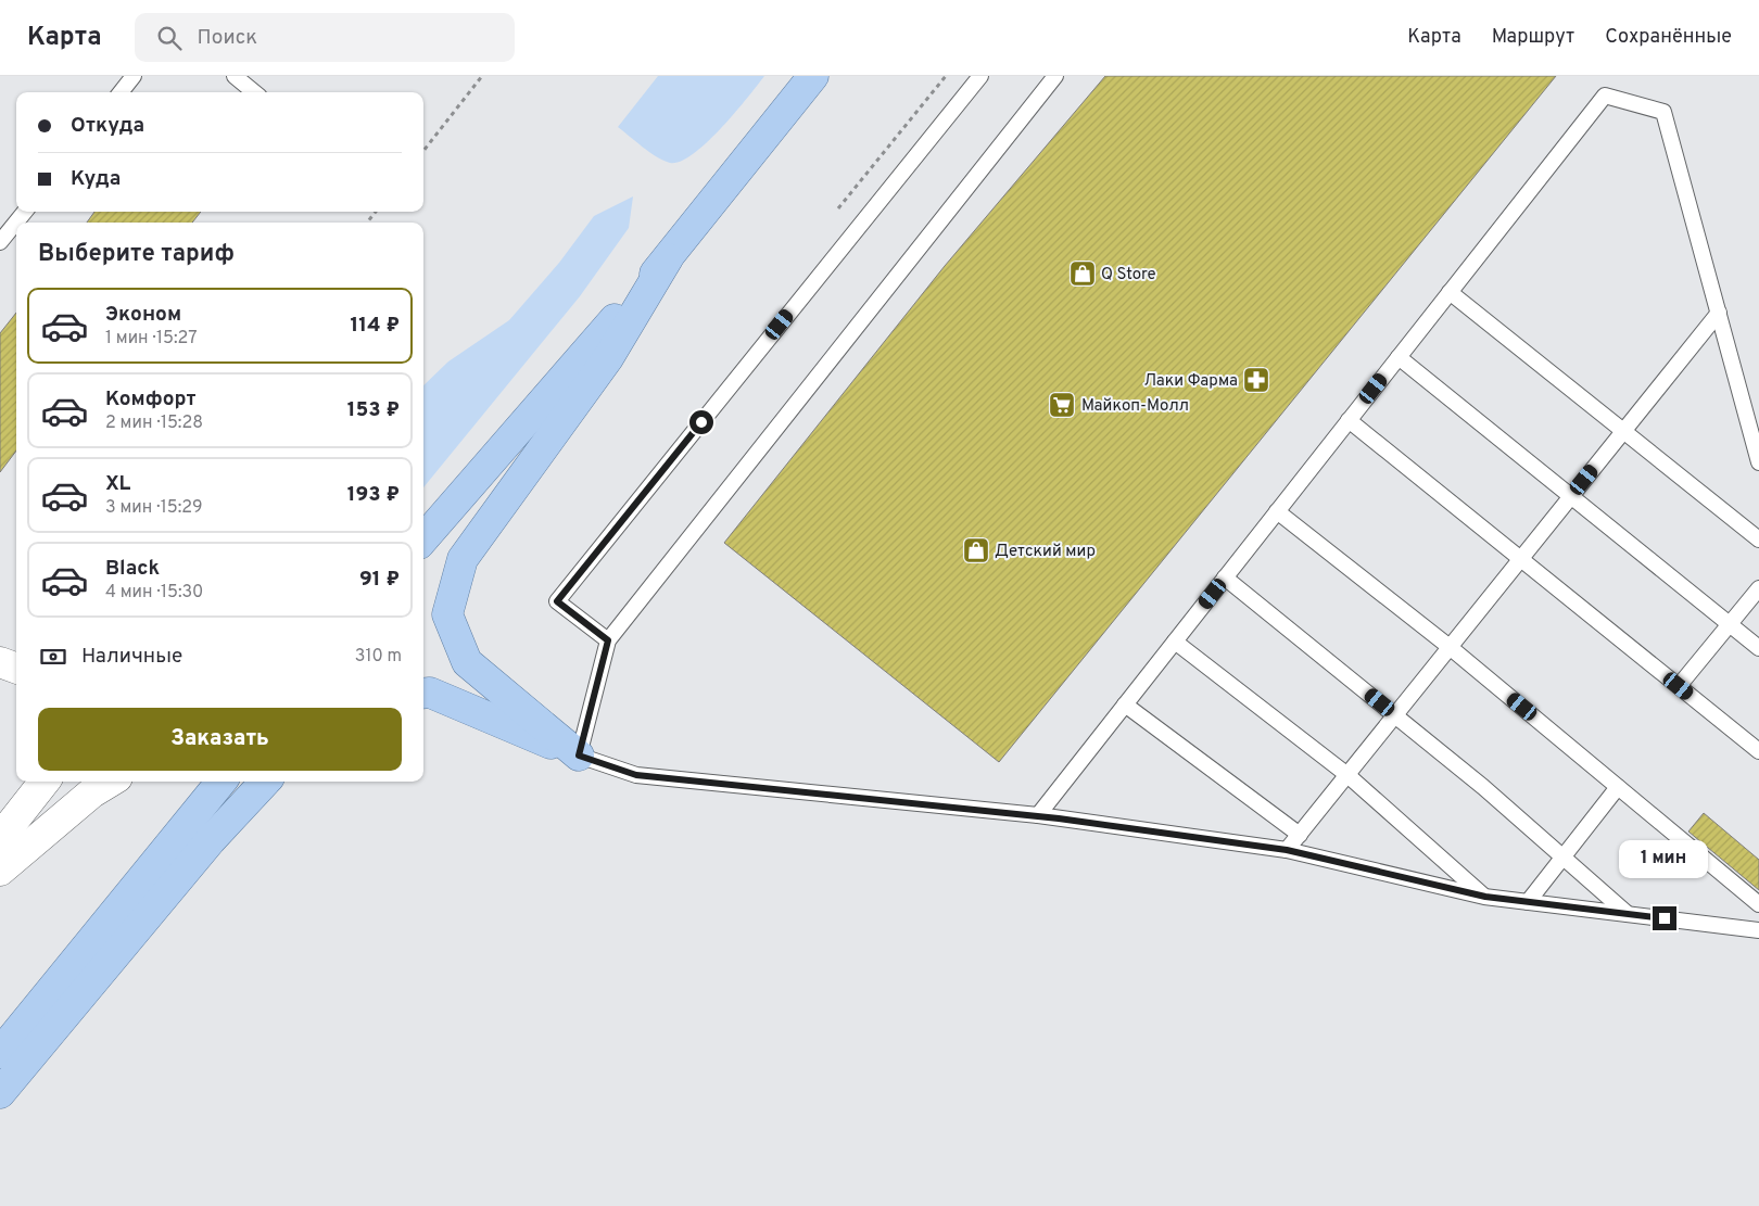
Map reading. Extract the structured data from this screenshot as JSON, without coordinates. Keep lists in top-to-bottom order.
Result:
{
  "places": {
    "shop": ["Q Store", "Детский мир"],
    "pharmacy": ["Лаки Фарма"],
    "supermarket": ["Майкоп-Молл"]
  },
  "page": {
    "header": "Карта",
    "search": "Поиск",
    "nav": ["Карта", "Маршрут", "Сохранённые"],
    "banner": ["Откуда", "Куда"],
    "heading": "Выберите тариф",
    "list": [
      {
        "name": "Эконом",
        "note": "1 мин · 15:27",
        "value": "114 ₽"
      },
      {
        "name": "Комфорт",
        "note": "2 мин · 15:28",
        "value": "153 ₽"
      },
      {
        "name": "XL",
        "note": "3 мин · 15:29",
        "value": "193 ₽"
      },
      {
        "name": "Black",
        "note": "4 мин · 15:30",
        "value": "91 ₽"
      }
    ],
    "pay": ["Наличные", "310 m"],
    "buttons": "Заказать",
    "bubble": "1 мин"
  }
}
